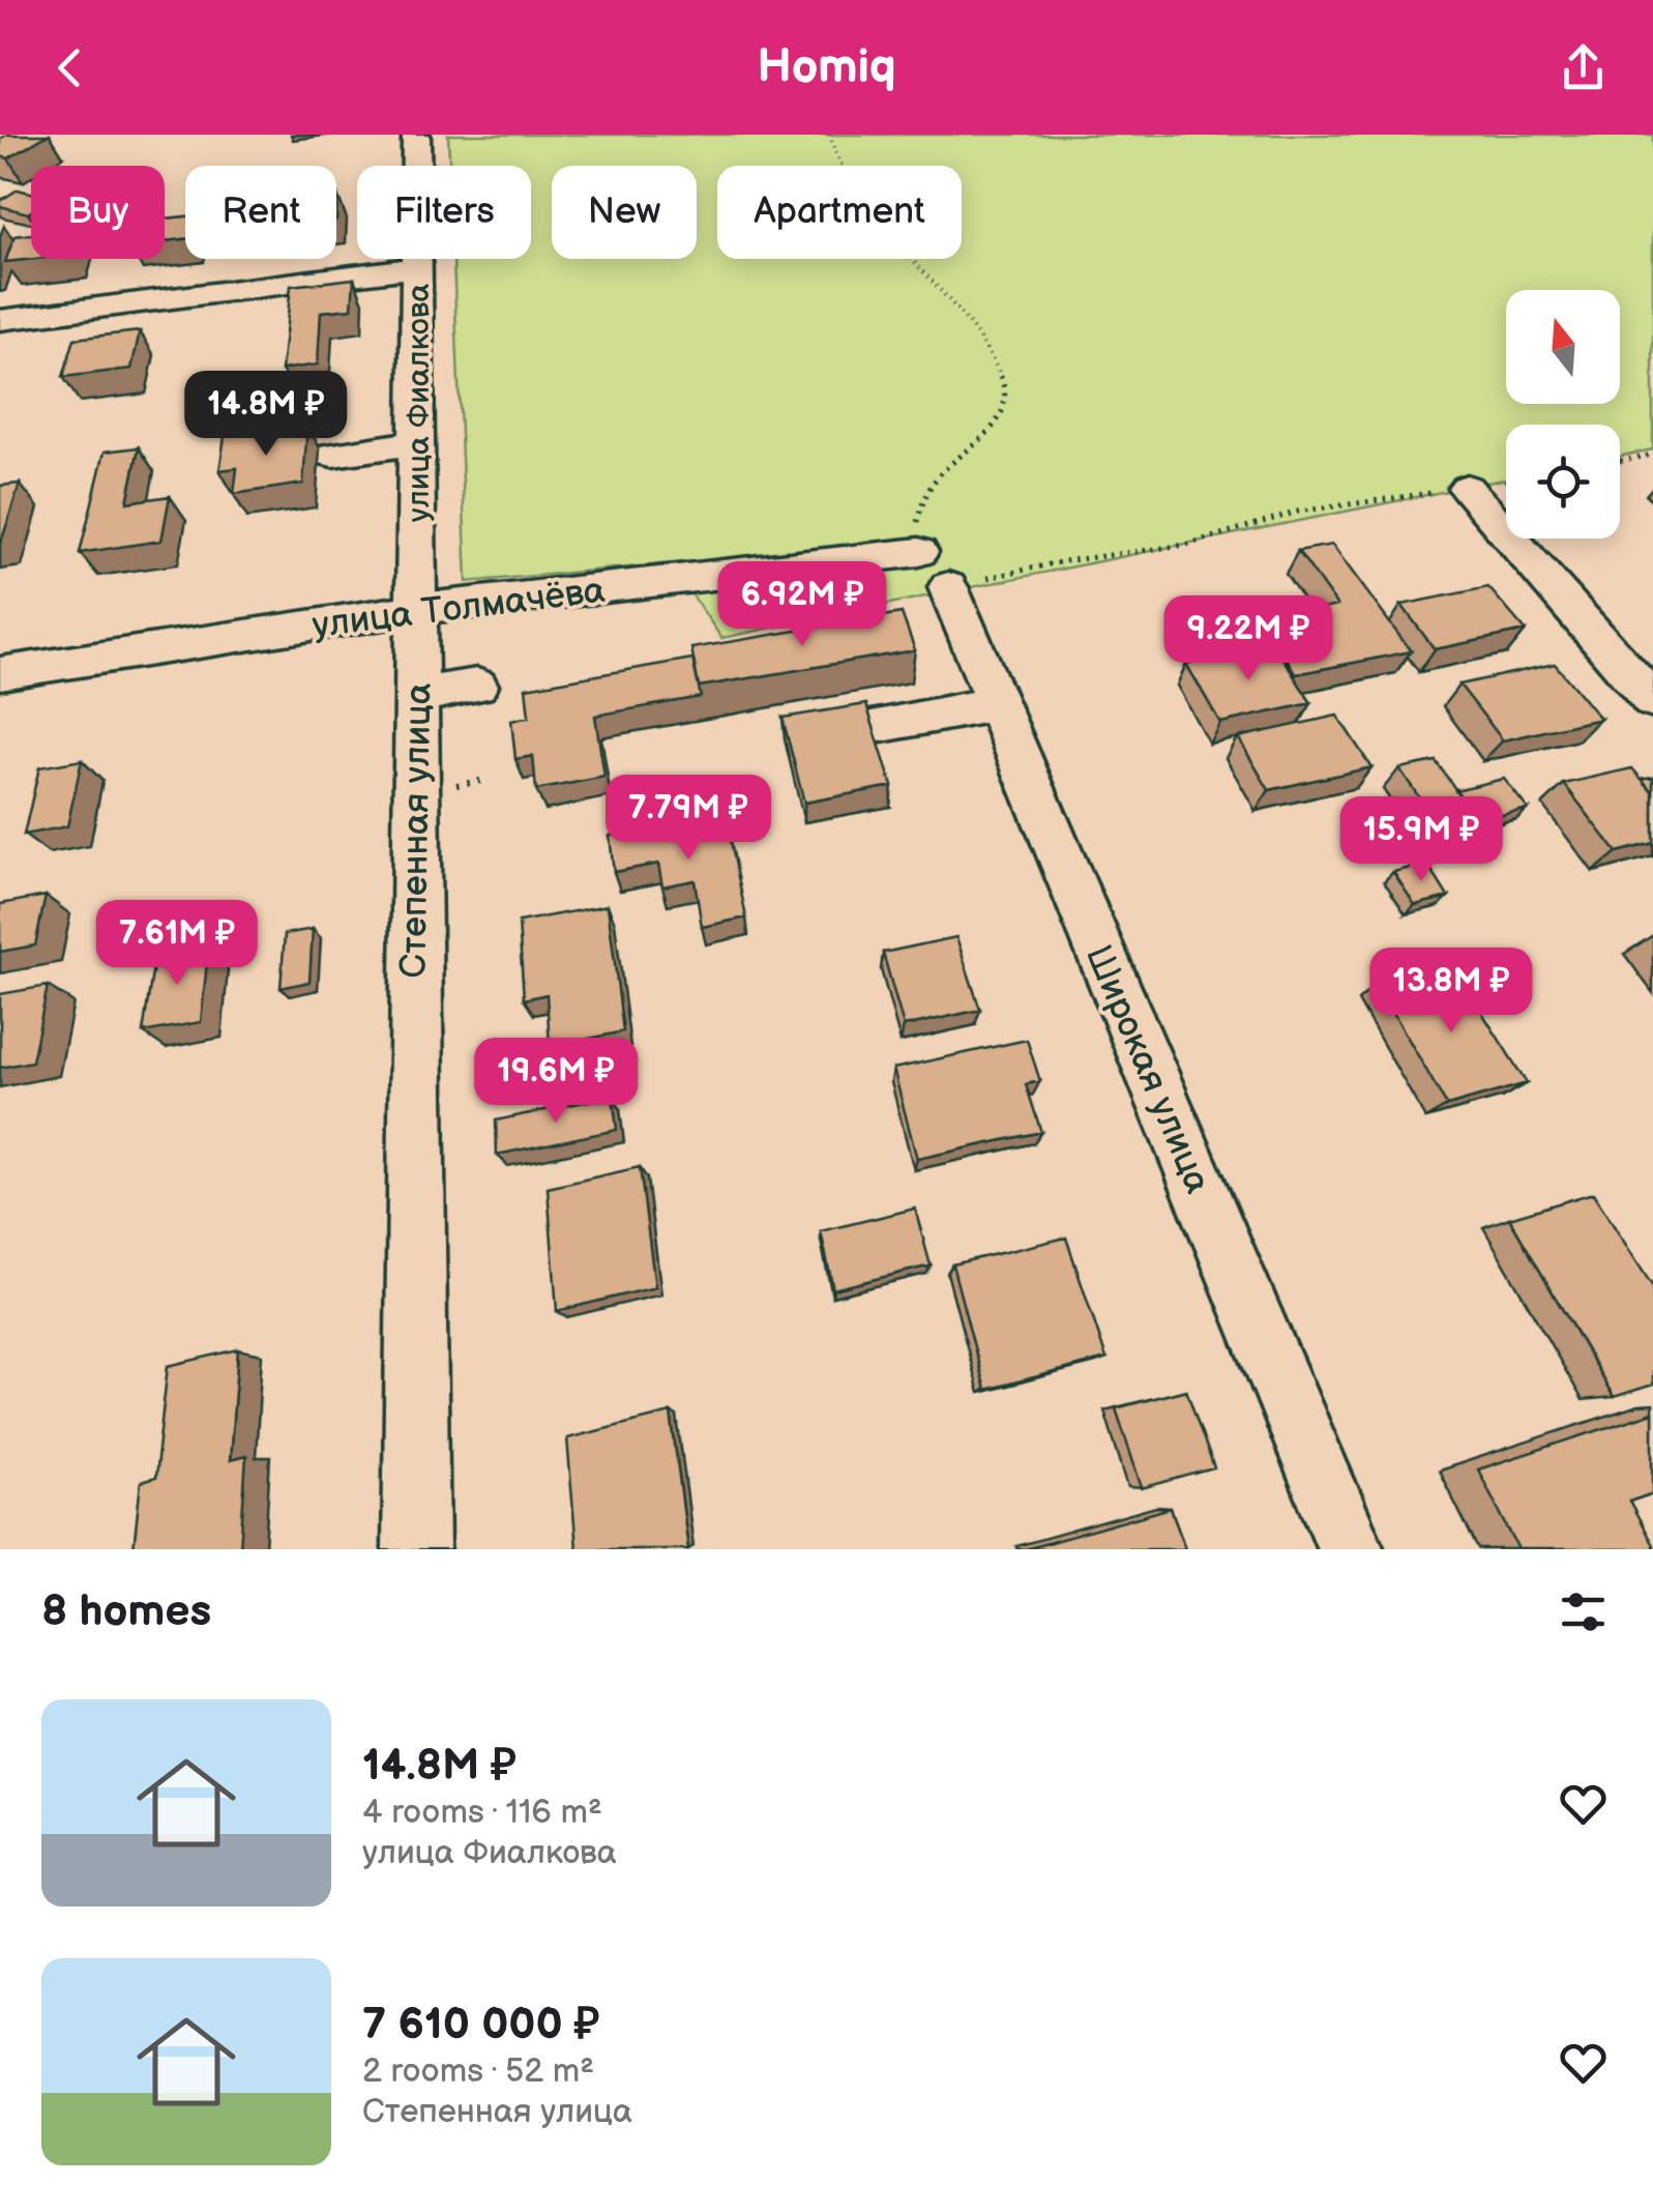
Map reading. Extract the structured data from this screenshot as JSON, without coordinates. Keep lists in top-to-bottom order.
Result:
{
  "streets": {
    "street": [
      "улица Фиалкова",
      "улица Толмачёва",
      "Степенная улица",
      "Широкая улица"
    ]
  },
  "crossings": [
    ["улица Фиалкова", "улица Толмачёва"],
    ["улица Фиалкова", "Степенная улица"],
    ["улица Толмачёва", "Степенная улица"],
    ["улица Толмачёва", "Широкая улица"]
  ],
  "north": "top",
  "page": {
    "header": "Homiq",
    "chip": [
      "Buy",
      "Rent",
      "Filters",
      "New",
      "Apartment"
    ],
    "price": [
      "14.8M ₽",
      "6.92M ₽",
      "9.22M ₽",
      "7.79M ₽",
      "15.9M ₽",
      "7.61M ₽",
      "13.8M ₽",
      "19.6M ₽"
    ],
    "heading": "8 homes",
    "list": [
      {
        "name": "14.8M ₽",
        "note": "4 rooms · 116 m² · улица Фиалкова"
      },
      {
        "name": "7 610 000 ₽",
        "note": "2 rooms · 52 m² · Степенная улица"
      }
    ]
  }
}
